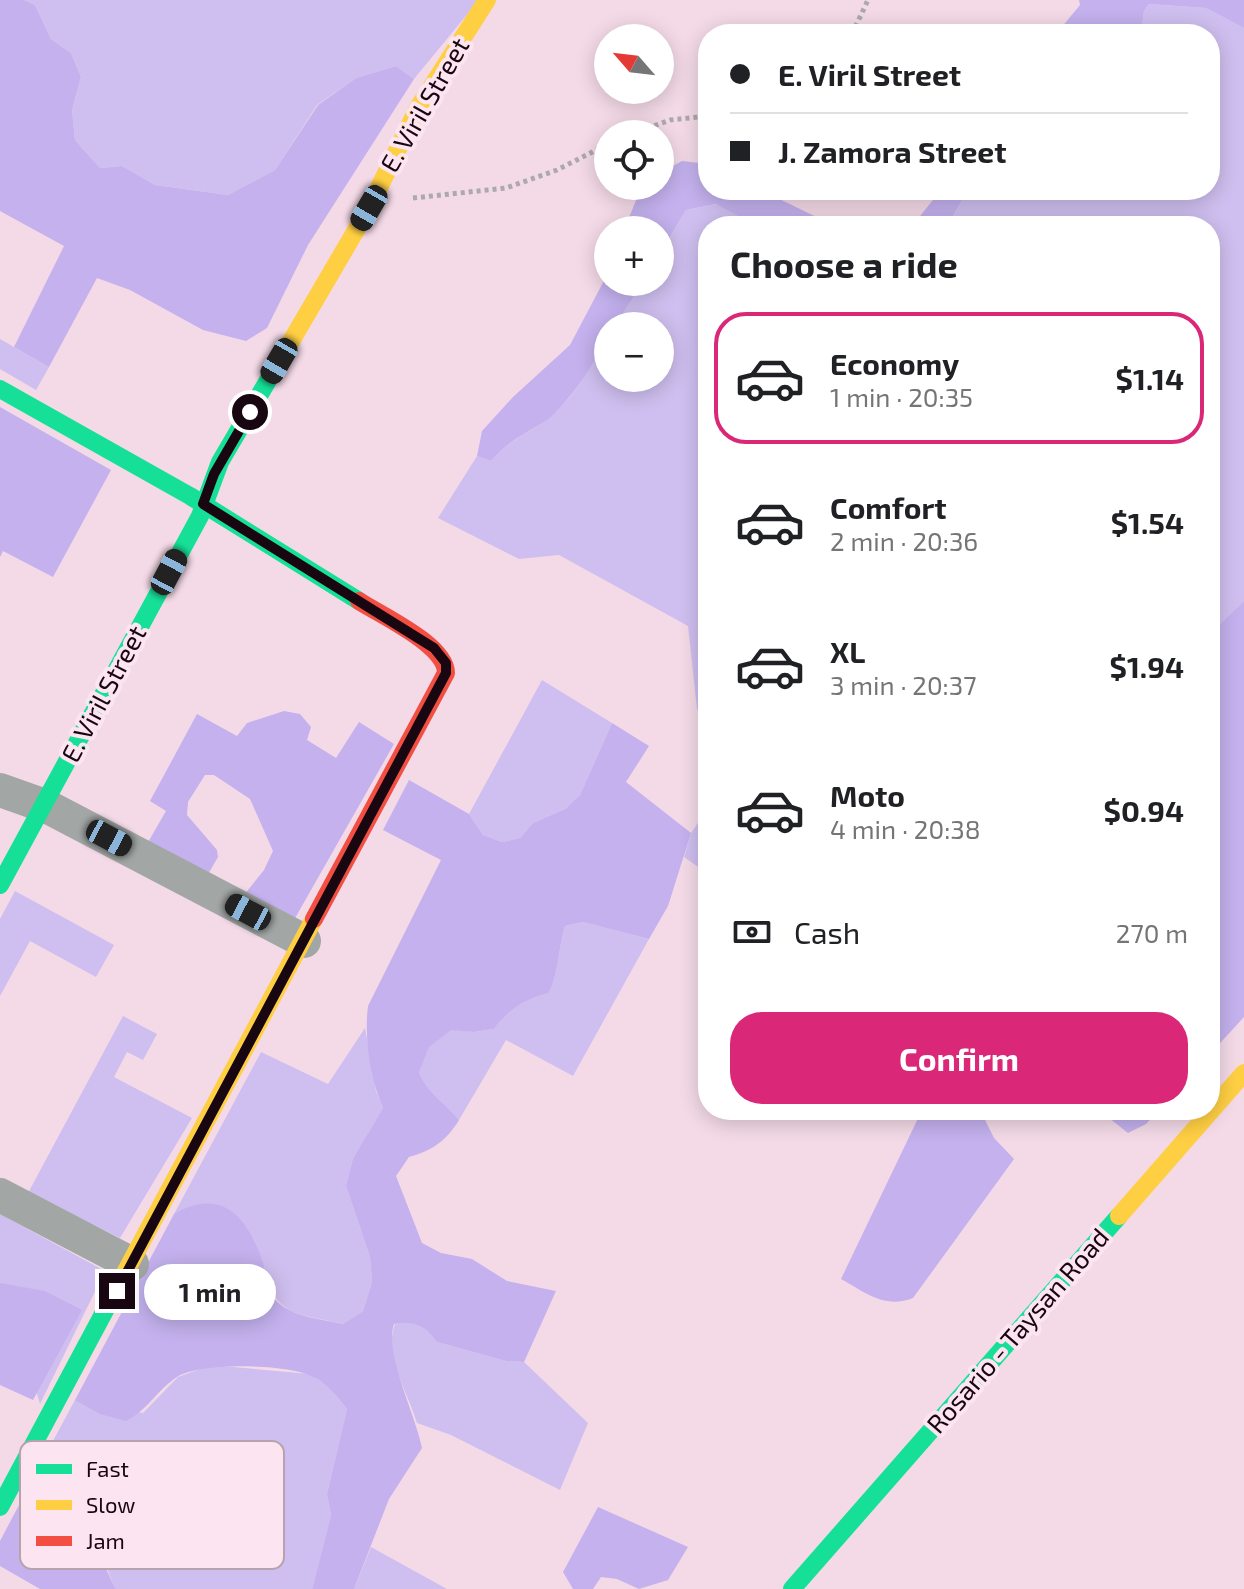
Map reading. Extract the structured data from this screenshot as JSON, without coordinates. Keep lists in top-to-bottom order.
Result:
{
  "streets": {
    "street": ["E. Viril Street", "Rosario - Taysan Road"]
  },
  "legend": ["Fast", "Slow", "Jam"],
  "north": "top left",
  "page": {
    "map_buttons": ["+", "−"],
    "banner": ["E. Viril Street", "J. Zamora Street"],
    "heading": "Choose a ride",
    "list": [
      {
        "name": "Economy",
        "note": "1 min · 20:35",
        "value": "$1.14"
      },
      {
        "name": "Comfort",
        "note": "2 min · 20:36",
        "value": "$1.54"
      },
      {
        "name": "XL",
        "note": "3 min · 20:37",
        "value": "$1.94"
      },
      {
        "name": "Moto",
        "note": "4 min · 20:38",
        "value": "$0.94"
      }
    ],
    "pay": ["Cash", "270 m"],
    "buttons": "Confirm",
    "bubble": "1 min"
  }
}
